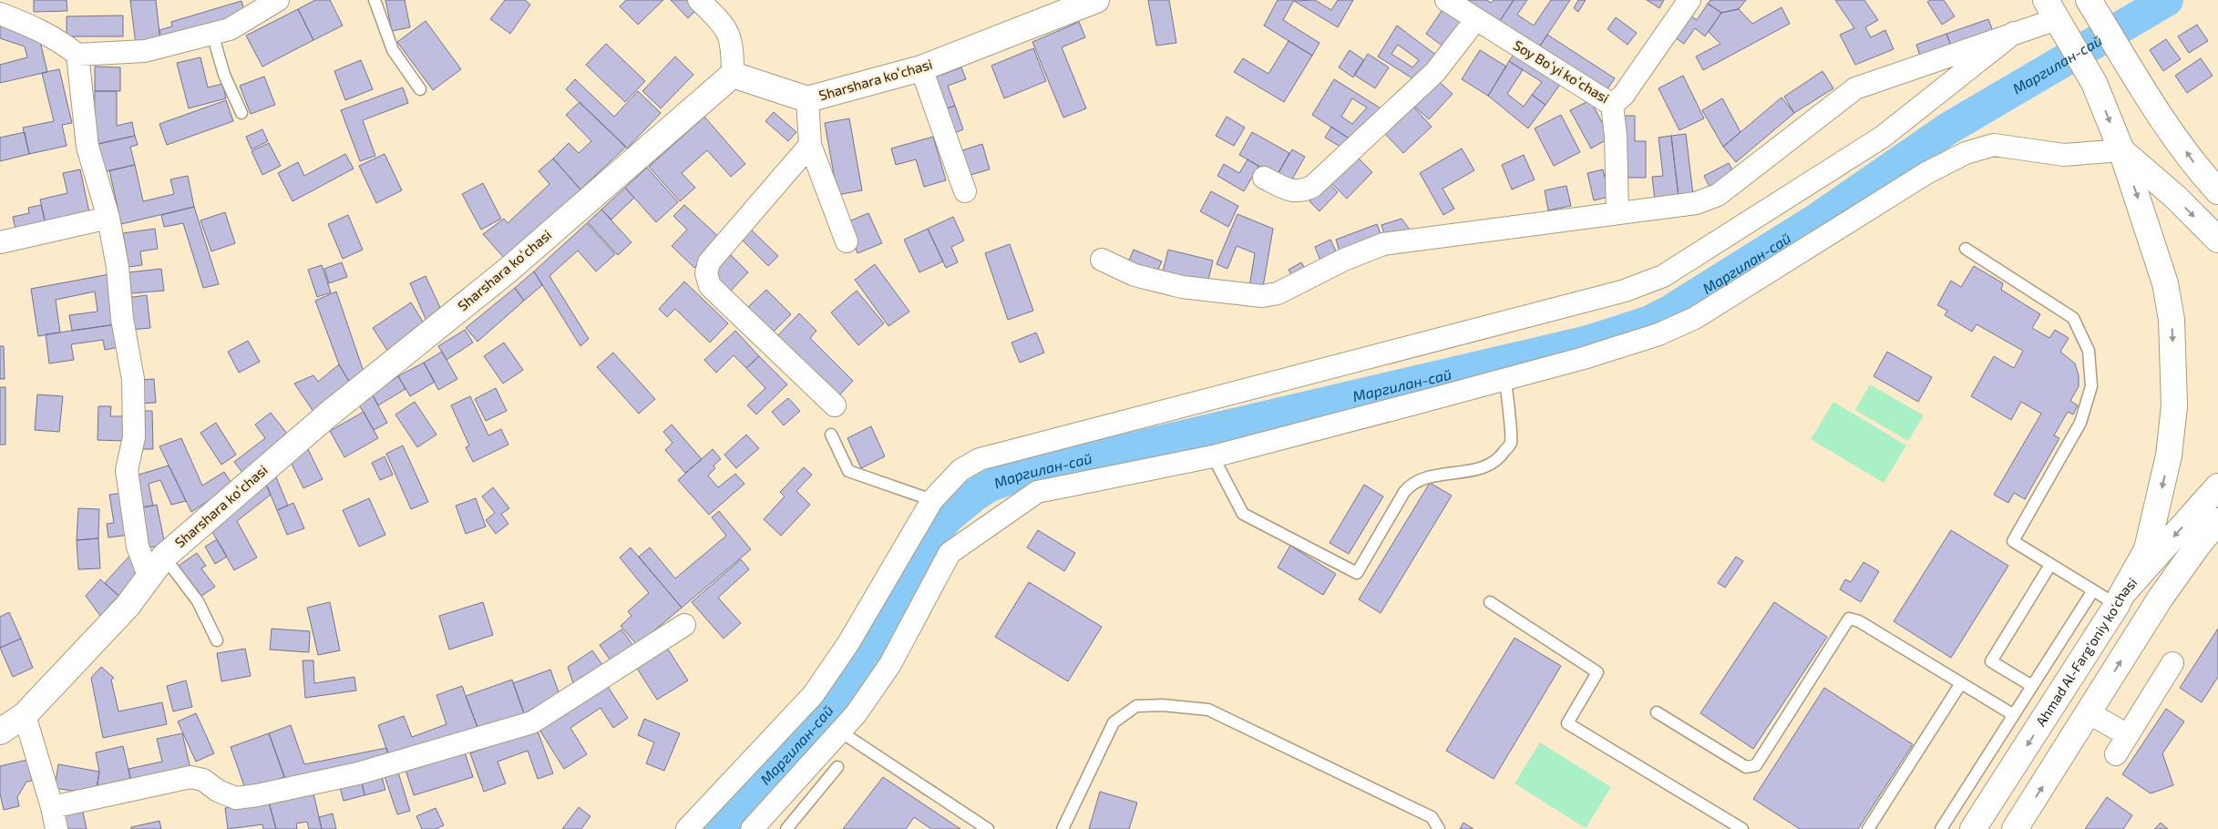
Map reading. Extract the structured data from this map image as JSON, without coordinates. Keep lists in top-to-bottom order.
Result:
{
  "streets": {
    "main road": ["Sharshara koʻchasi", "Ahmad Al-Farg'oniy ko'chasi"],
    "street": ["Soy Boʻyi koʻchasi"]
  },
  "water": ["Маргилан-сай"]
}
